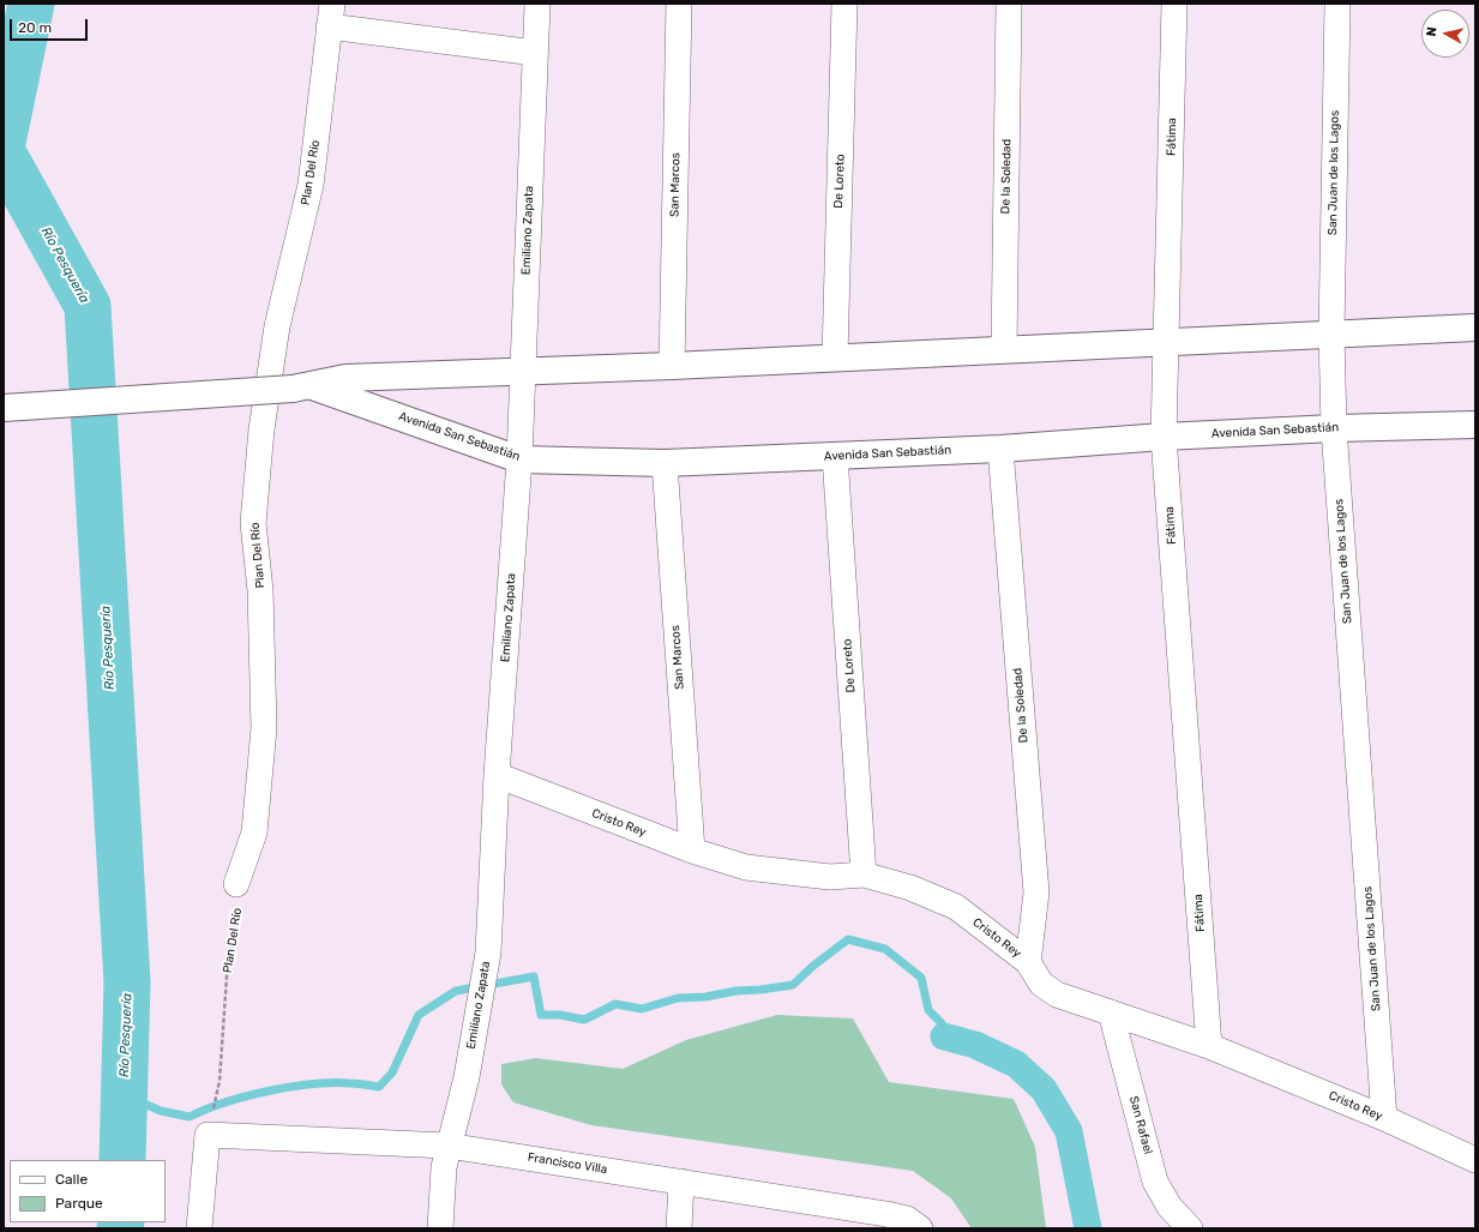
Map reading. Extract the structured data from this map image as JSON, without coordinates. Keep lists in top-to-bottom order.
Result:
{
  "streets": {
    "main road": ["Avenida San Sebastián"],
    "street": [
      "Fátima",
      "Plan Del Río",
      "San Juan de los Lagos",
      "De la Soledad",
      "De Loreto",
      "San Marcos",
      "Emiliano Zapata",
      "Cristo Rey",
      "San Rafael",
      "Francisco Villa"
    ]
  },
  "crossings": [
    ["Fátima", "Avenida San Sebastián"],
    ["Fátima", "Cristo Rey"],
    ["Plan Del Río", "Francisco Villa"],
    ["San Juan de los Lagos", "Avenida San Sebastián"],
    ["San Juan de los Lagos", "Cristo Rey"],
    ["De la Soledad", "Avenida San Sebastián"],
    ["De la Soledad", "Cristo Rey"],
    ["De Loreto", "Avenida San Sebastián"],
    ["De Loreto", "Cristo Rey"],
    ["San Marcos", "Avenida San Sebastián"],
    ["San Marcos", "Cristo Rey"],
    ["Emiliano Zapata", "Avenida San Sebastián"],
    ["Emiliano Zapata", "Cristo Rey"],
    ["Emiliano Zapata", "Francisco Villa"],
    ["Cristo Rey", "San Rafael"]
  ],
  "water": ["Río Pesquería"],
  "legend": ["Calle", "Parque"],
  "scale_bar": "20 m",
  "north": "left"
}
